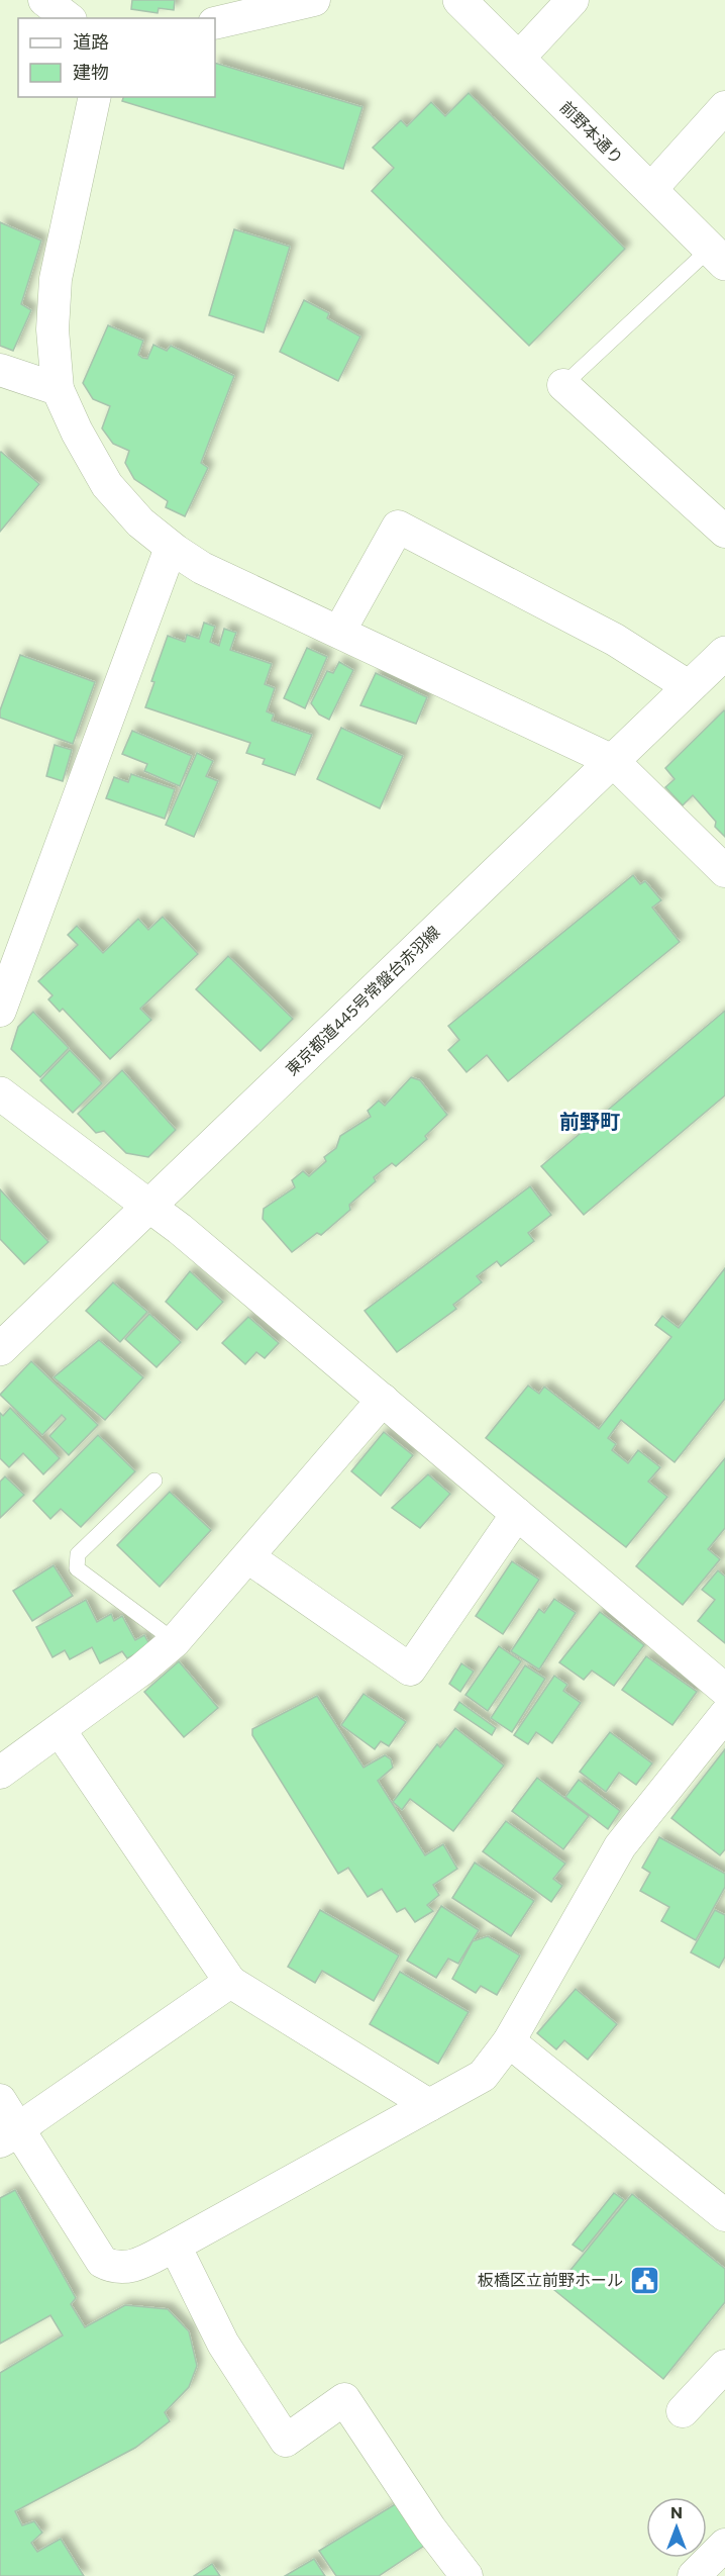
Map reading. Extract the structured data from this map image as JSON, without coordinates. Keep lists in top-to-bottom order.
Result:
{
  "streets": {
    "main road": ["前野本通り", "東京都道445号常盤台赤羽線"]
  },
  "districts": ["前野町"],
  "places": {
    "public building": ["板橋区立前野ホール"]
  },
  "legend": ["道路", "建物"],
  "north": "top"
}
